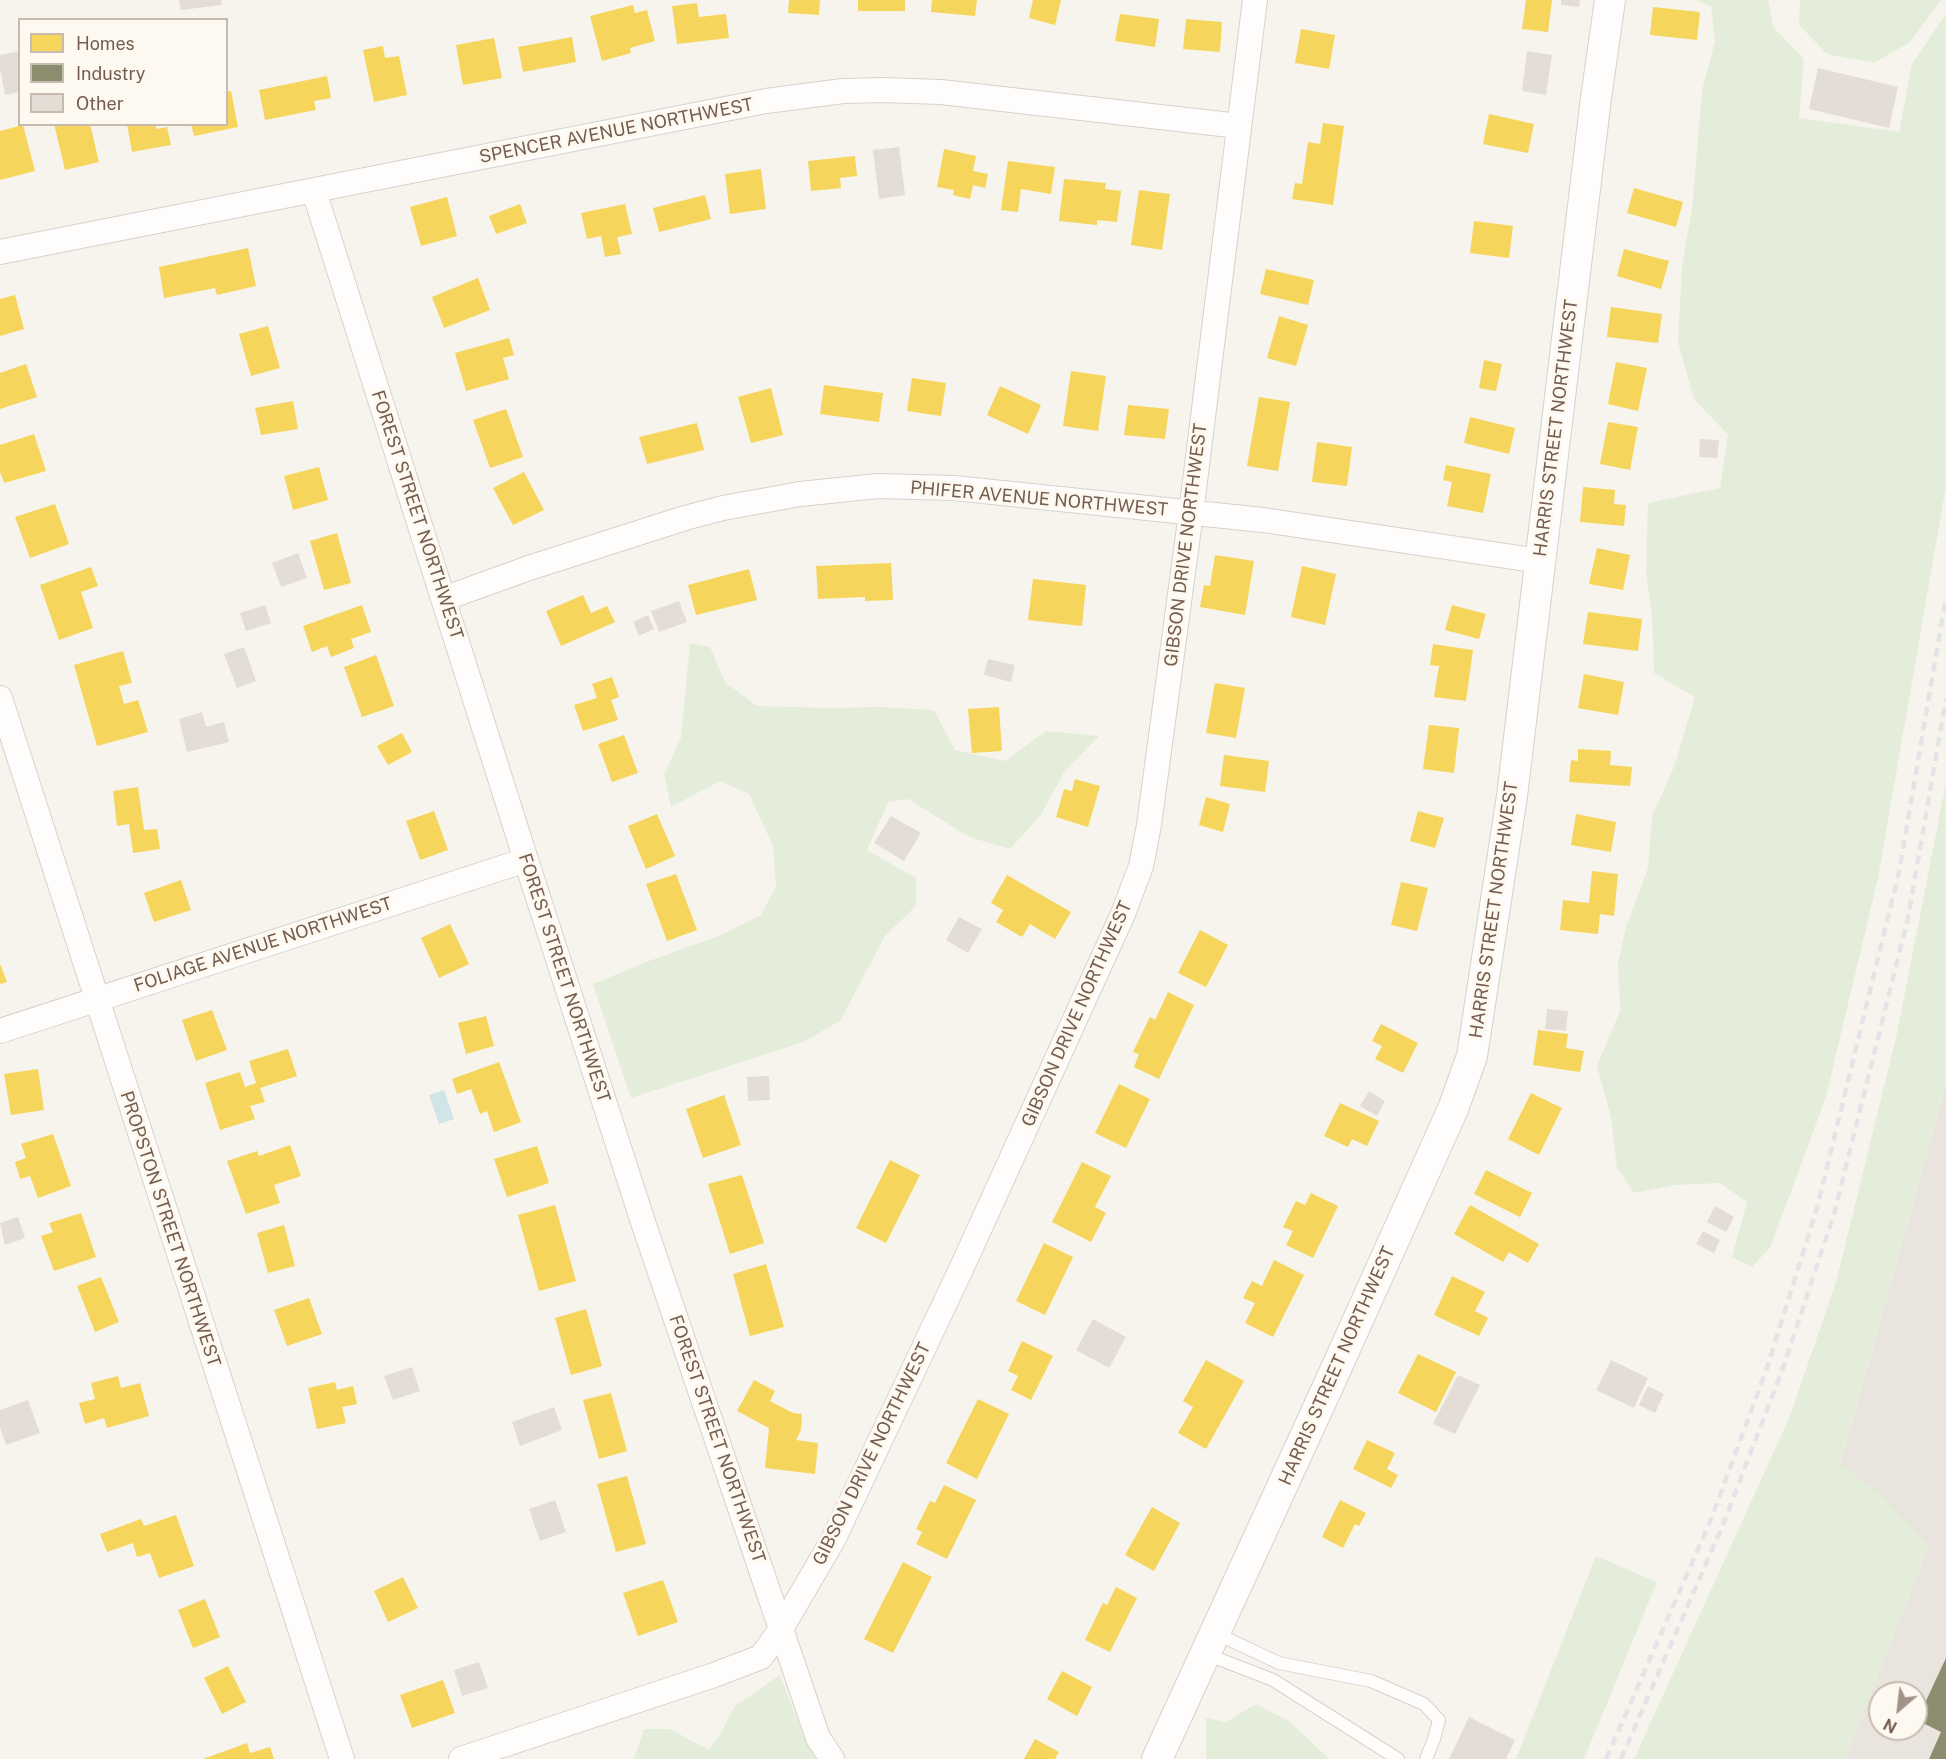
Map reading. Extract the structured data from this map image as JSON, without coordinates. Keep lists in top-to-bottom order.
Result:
{
  "streets": {
    "street": [
      "SPENCER AVENUE NORTHWEST",
      "HARRIS STREET NORTHWEST",
      "PHIFER AVENUE NORTHWEST",
      "FOREST STREET NORTHWEST",
      "GIBSON DRIVE NORTHWEST",
      "FOLIAGE AVENUE NORTHWEST",
      "PROPSTON STREET NORTHWEST"
    ]
  },
  "crossings": [
    ["SPENCER AVENUE NORTHWEST", "FOREST STREET NORTHWEST"],
    ["SPENCER AVENUE NORTHWEST", "GIBSON DRIVE NORTHWEST"],
    ["HARRIS STREET NORTHWEST", "PHIFER AVENUE NORTHWEST"],
    ["PHIFER AVENUE NORTHWEST", "FOREST STREET NORTHWEST"],
    ["PHIFER AVENUE NORTHWEST", "GIBSON DRIVE NORTHWEST"],
    ["FOREST STREET NORTHWEST", "GIBSON DRIVE NORTHWEST"],
    ["FOREST STREET NORTHWEST", "FOLIAGE AVENUE NORTHWEST"],
    ["FOLIAGE AVENUE NORTHWEST", "PROPSTON STREET NORTHWEST"]
  ],
  "legend": ["Homes", "Industry", "Other"],
  "north": "bottom left"
}
